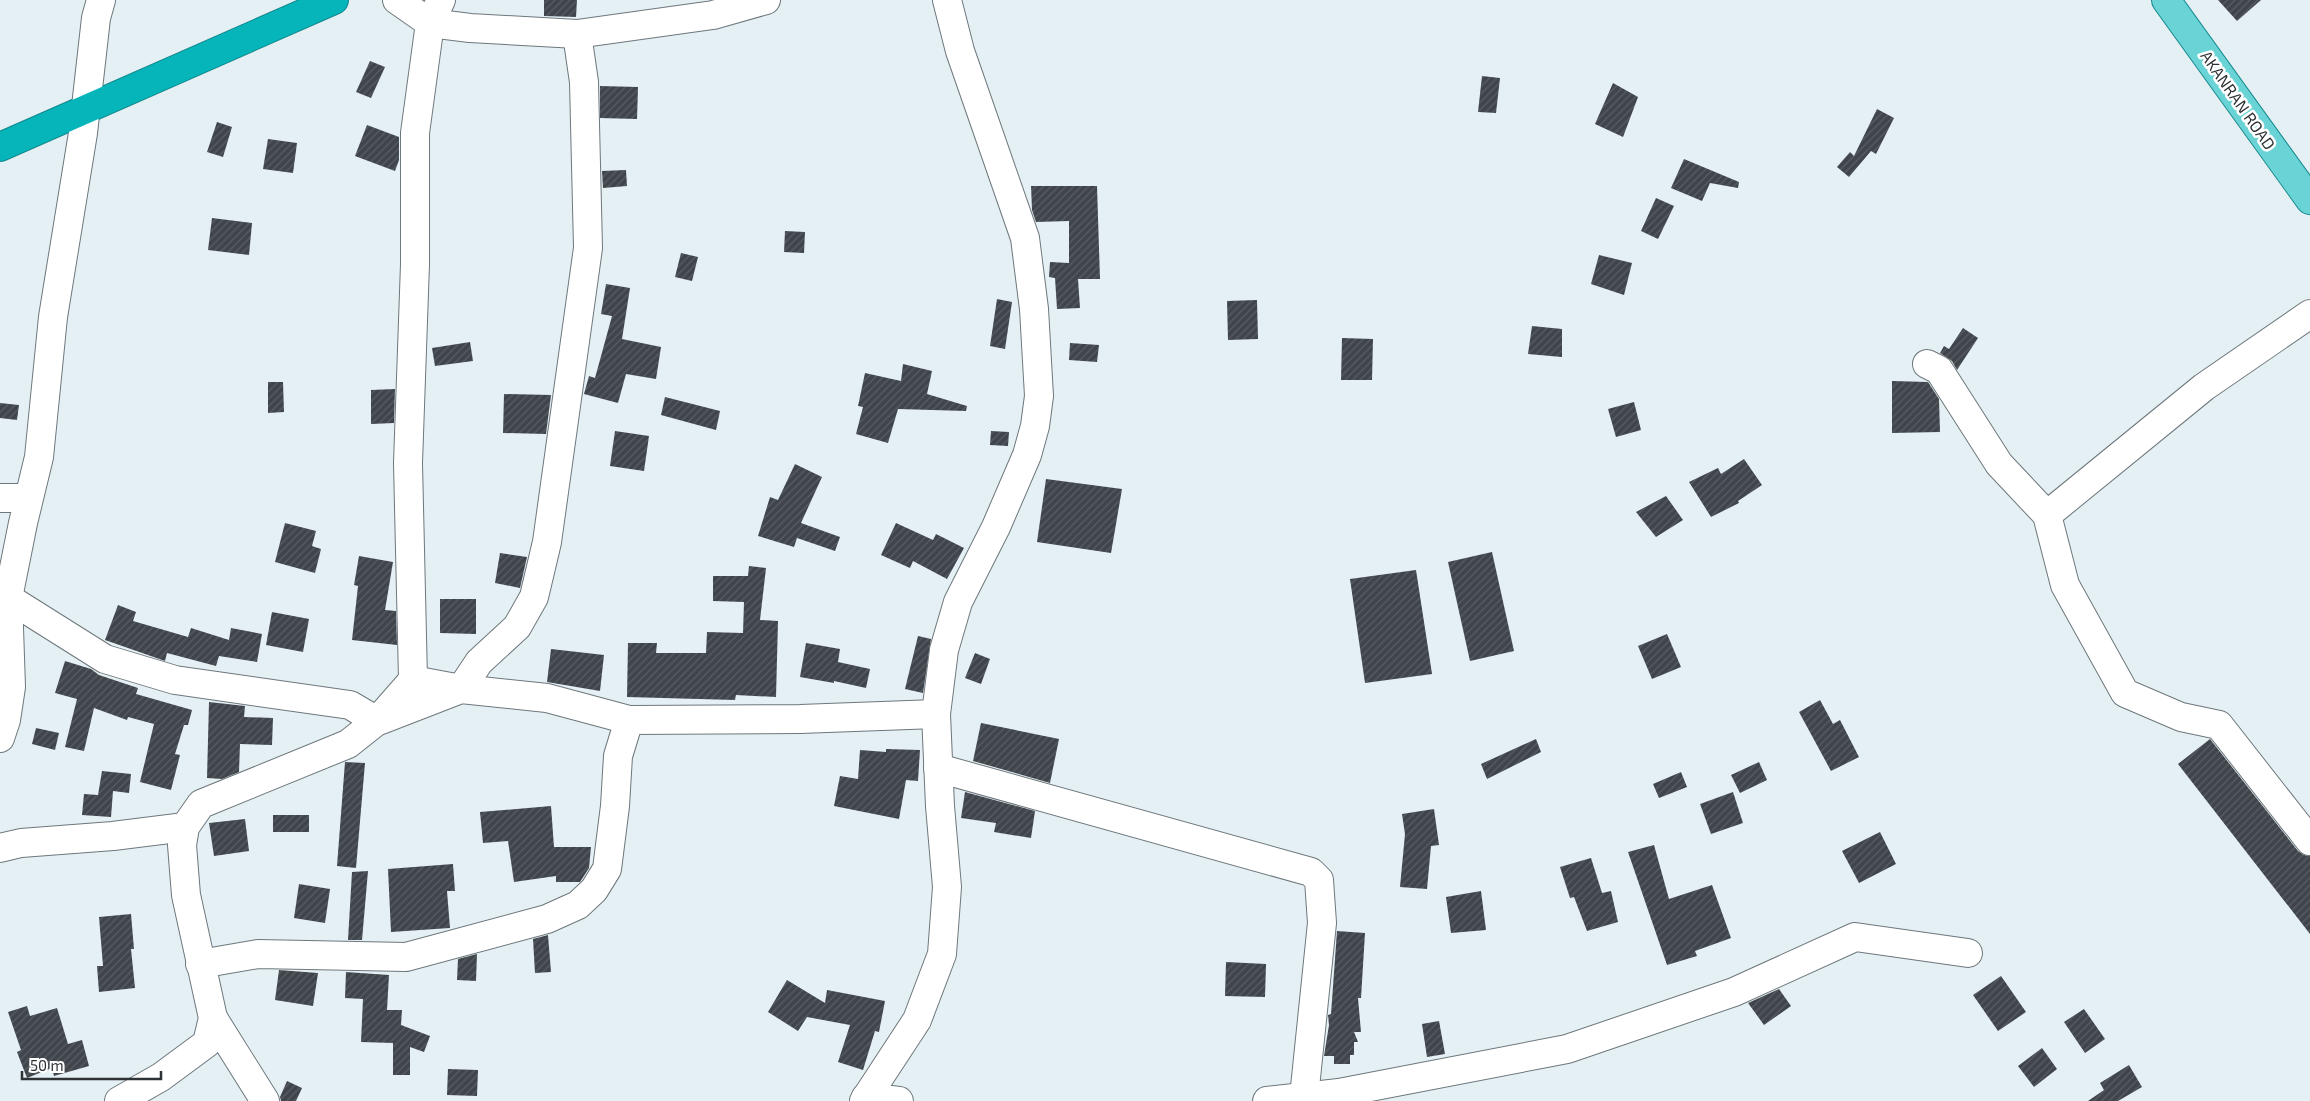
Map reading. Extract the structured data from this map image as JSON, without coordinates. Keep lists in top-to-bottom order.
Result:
{
  "streets": {
    "main road": ["AKANRAN ROAD"]
  },
  "scale_bar": "50 m"
}
